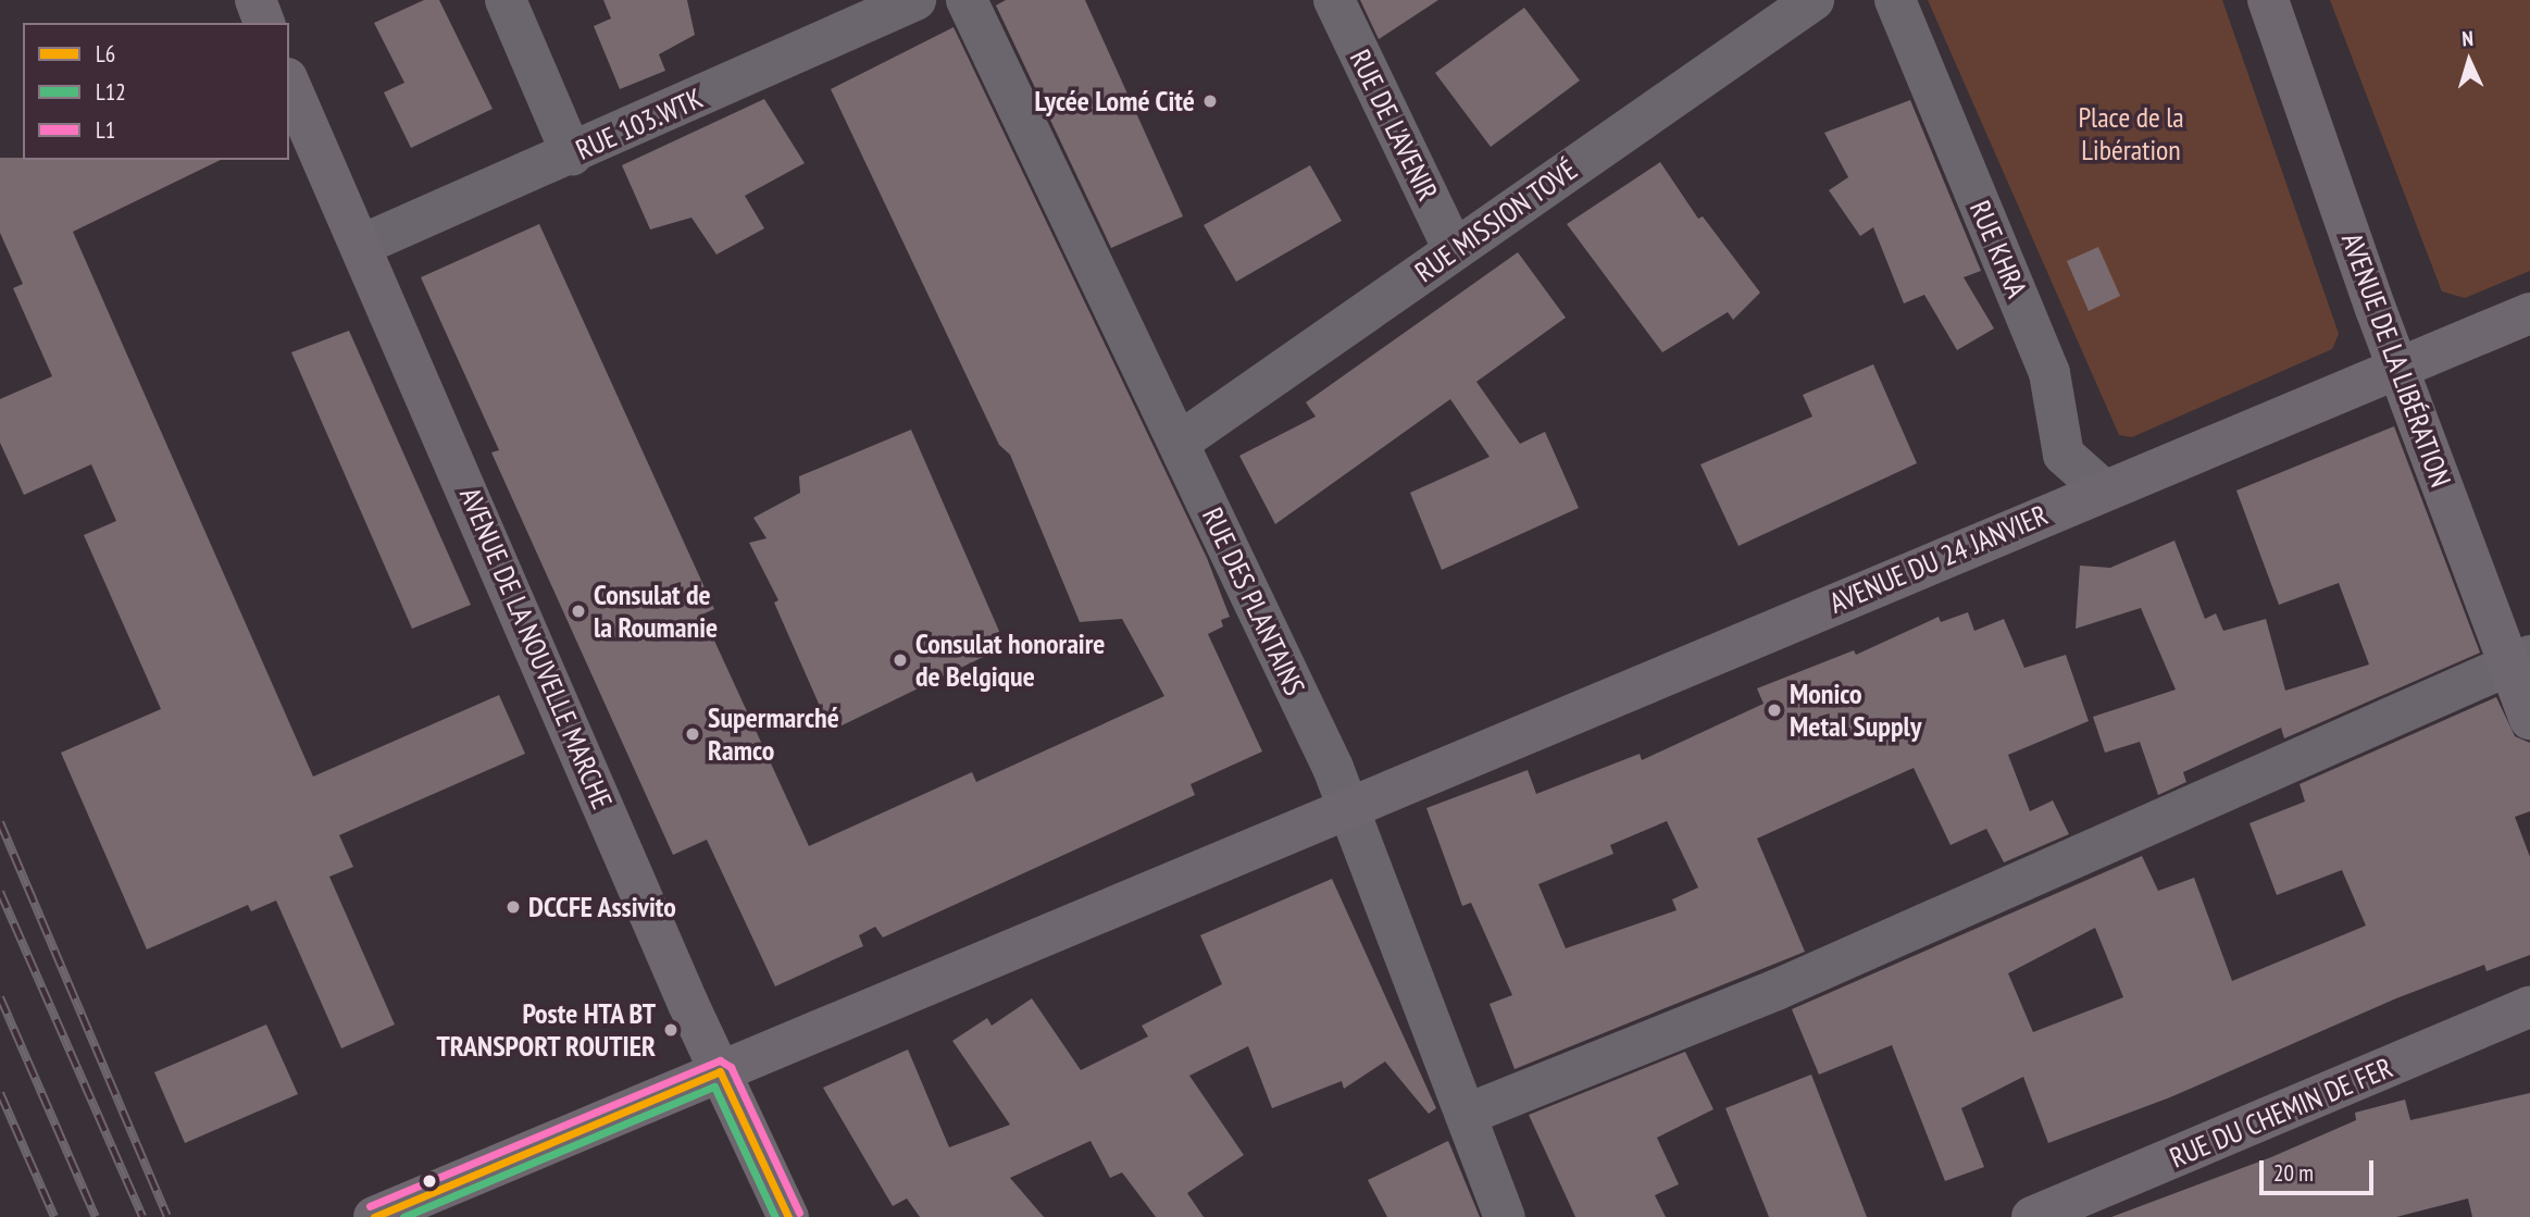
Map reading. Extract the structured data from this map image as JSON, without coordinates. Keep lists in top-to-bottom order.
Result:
{
  "streets": {
    "street": [
      "RUE 103.WTK",
      "RUE DE L'AVENIR",
      "RUE MISSION TOVÉ",
      "RUE KHRA",
      "AVENUE DE LA LIBÉRATION",
      "AVENUE DU 24 JANVIER",
      "RUE DES PLANTAINS",
      "AVENUE DE LA NOUVELLE MARCHE",
      "RUE DU CHEMIN DE FER"
    ]
  },
  "crossings": [
    ["RUE 103.WTK", "AVENUE DE LA NOUVELLE MARCHE"],
    ["RUE DE L'AVENIR", "RUE MISSION TOVÉ"],
    ["RUE MISSION TOVÉ", "RUE DES PLANTAINS"],
    ["RUE KHRA", "AVENUE DU 24 JANVIER"],
    ["AVENUE DE LA LIBÉRATION", "AVENUE DU 24 JANVIER"],
    ["AVENUE DU 24 JANVIER", "RUE DES PLANTAINS"],
    ["AVENUE DU 24 JANVIER", "AVENUE DE LA NOUVELLE MARCHE"]
  ],
  "parks": ["Place de la Libération"],
  "places": [
    "Lycée Lomé Cité",
    "Consulat de la Roumanie",
    "Consulat honoraire de Belgique",
    "Monico Metal Supply",
    "Supermarché Ramco",
    "DCCFE Assivito",
    "Poste HTA BT TRANSPORT ROUTIER"
  ],
  "lines": ["transit line L1", "transit line L6", "transit line L12"],
  "legend": ["L6", "L12", "L1"],
  "scale_bar": "20 m",
  "north": "top"
}
